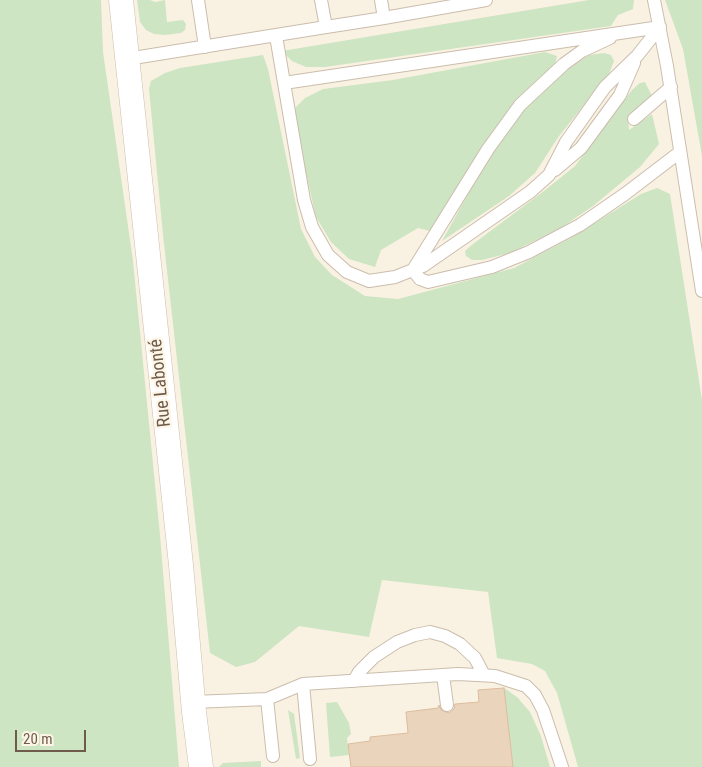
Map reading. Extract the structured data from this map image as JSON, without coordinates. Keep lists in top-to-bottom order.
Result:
{
  "streets": {
    "street": ["Rue Labonté"]
  },
  "scale_bar": "20 m"
}
